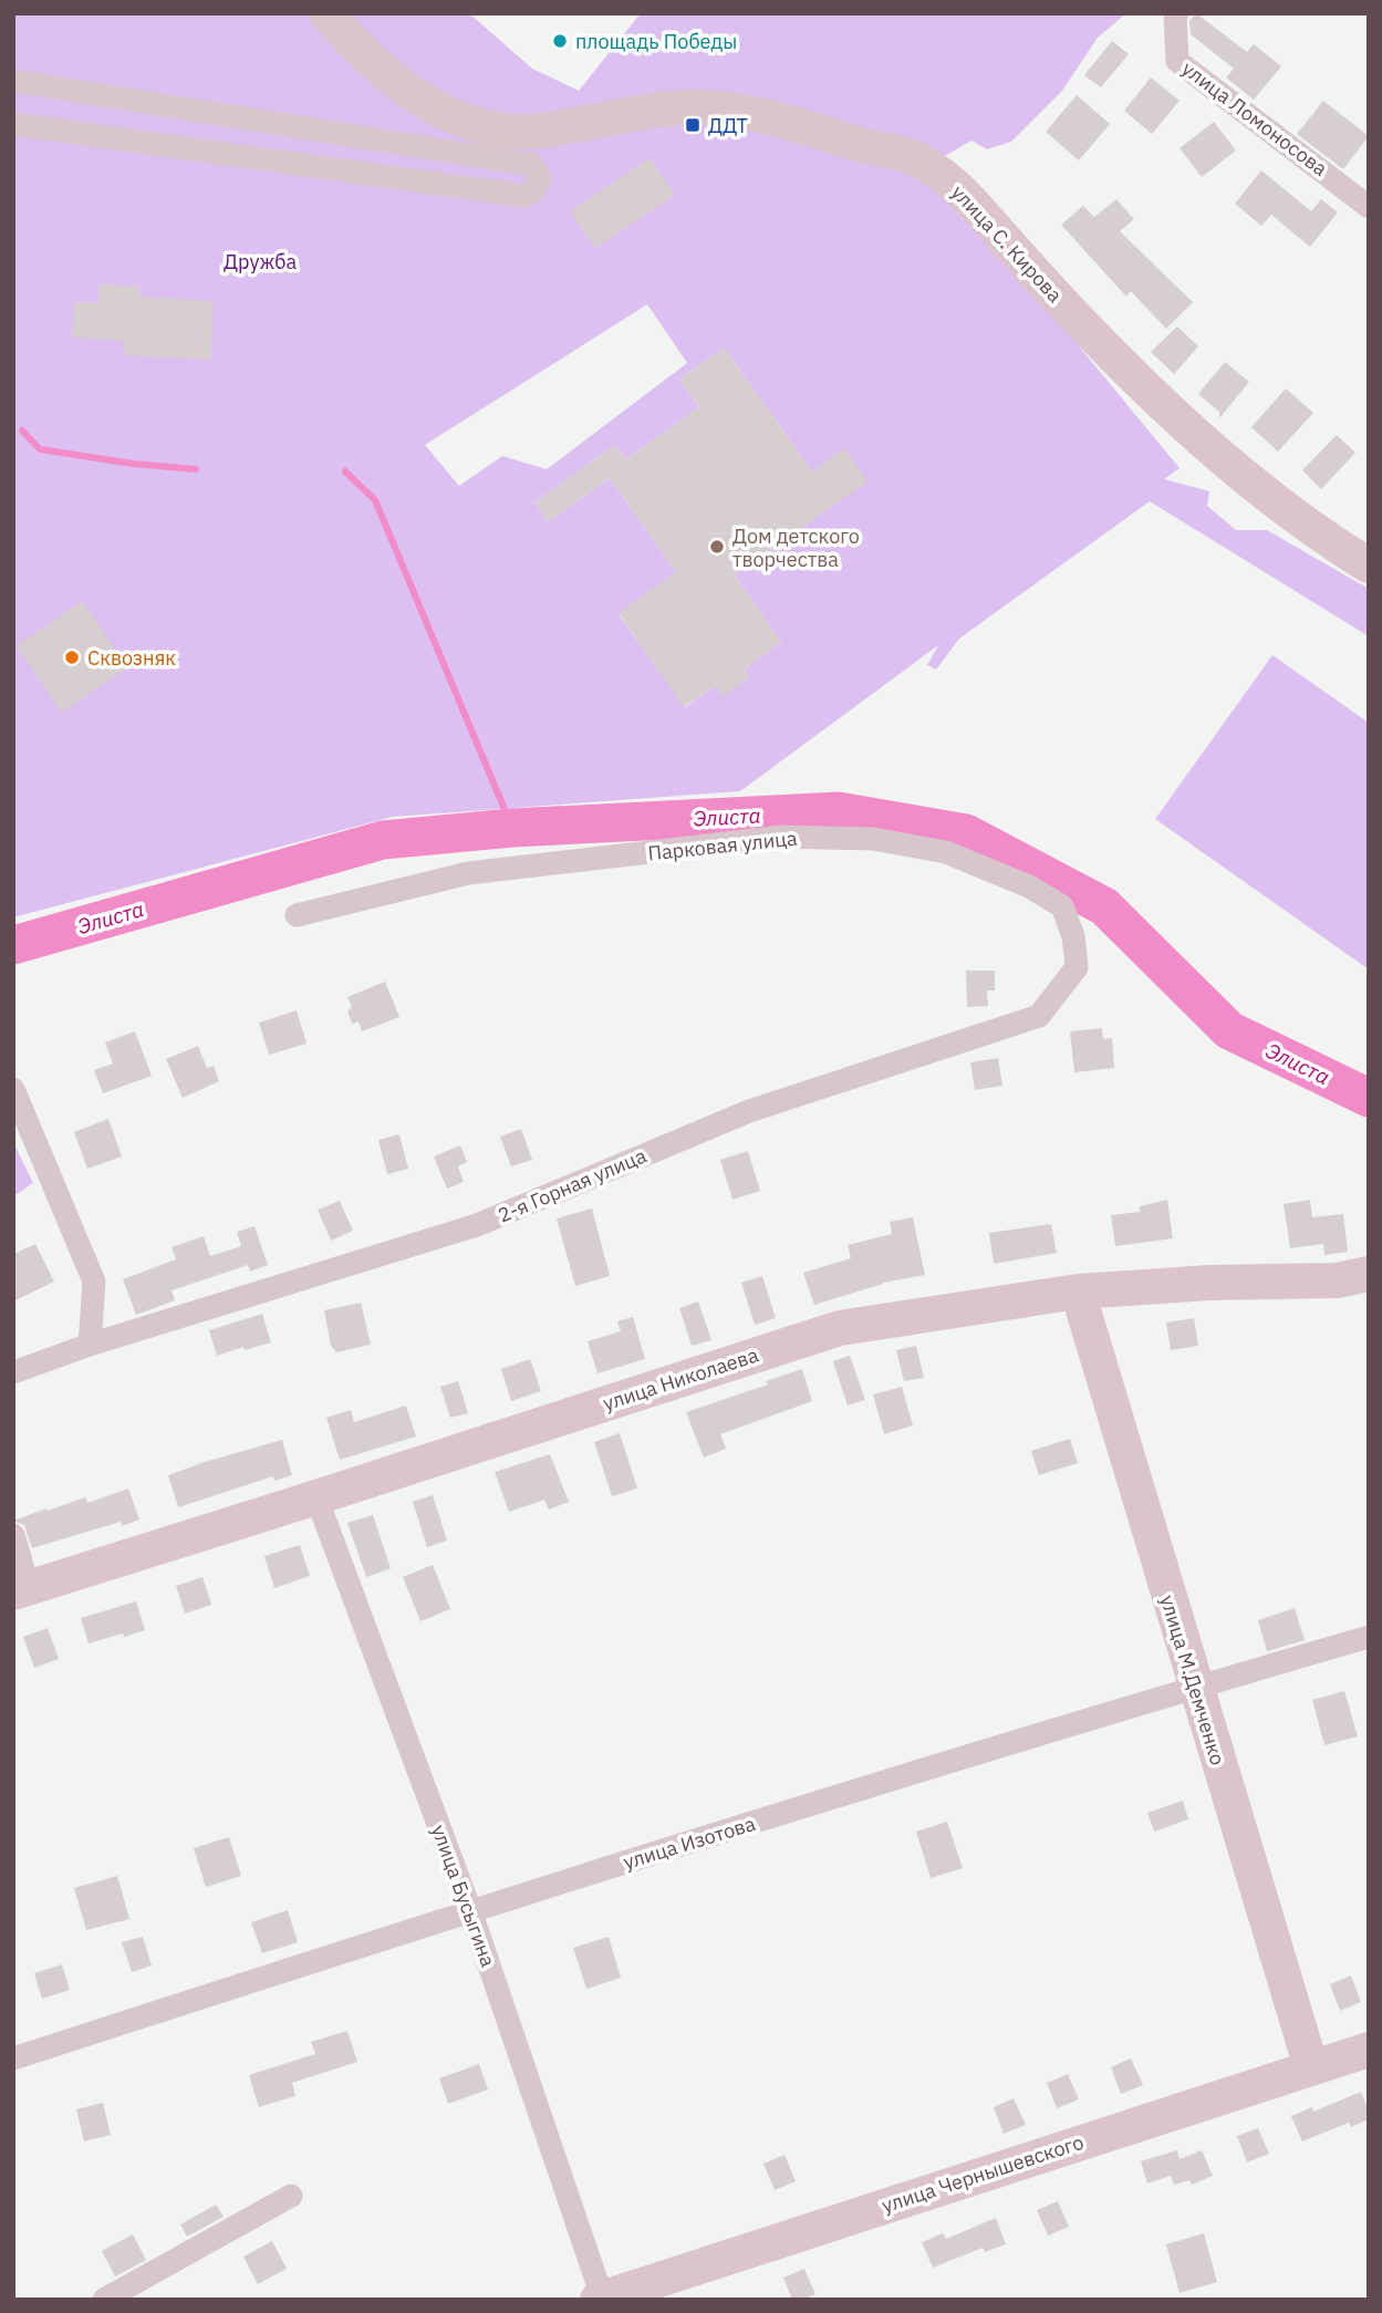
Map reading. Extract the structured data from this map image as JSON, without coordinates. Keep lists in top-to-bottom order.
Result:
{
  "streets": {
    "street": [
      "улица Ломоносова",
      "улица С. Кирова",
      "Парковая улица",
      "2-я Горная улица",
      "улица Николаева",
      "улица М.Демченко",
      "улица Изотова",
      "улица Бусыгина",
      "улица Чернышевского"
    ]
  },
  "crossings": [
    ["Парковая улица", "2-я Горная улица"],
    ["улица Николаева", "улица М.Демченко"],
    ["улица Николаева", "улица Бусыгина"],
    ["улица М.Демченко", "улица Изотова"],
    ["улица М.Демченко", "улица Чернышевского"],
    ["улица Изотова", "улица Бусыгина"],
    ["улица Бусыгина", "улица Чернышевского"]
  ],
  "water": ["Элиста"],
  "parks": ["Дружба"],
  "places": {
    "other": ["площадь Победы", "Дом детского творчества", "Сквозняк"],
    "transit": ["ДДТ"]
  }
}
